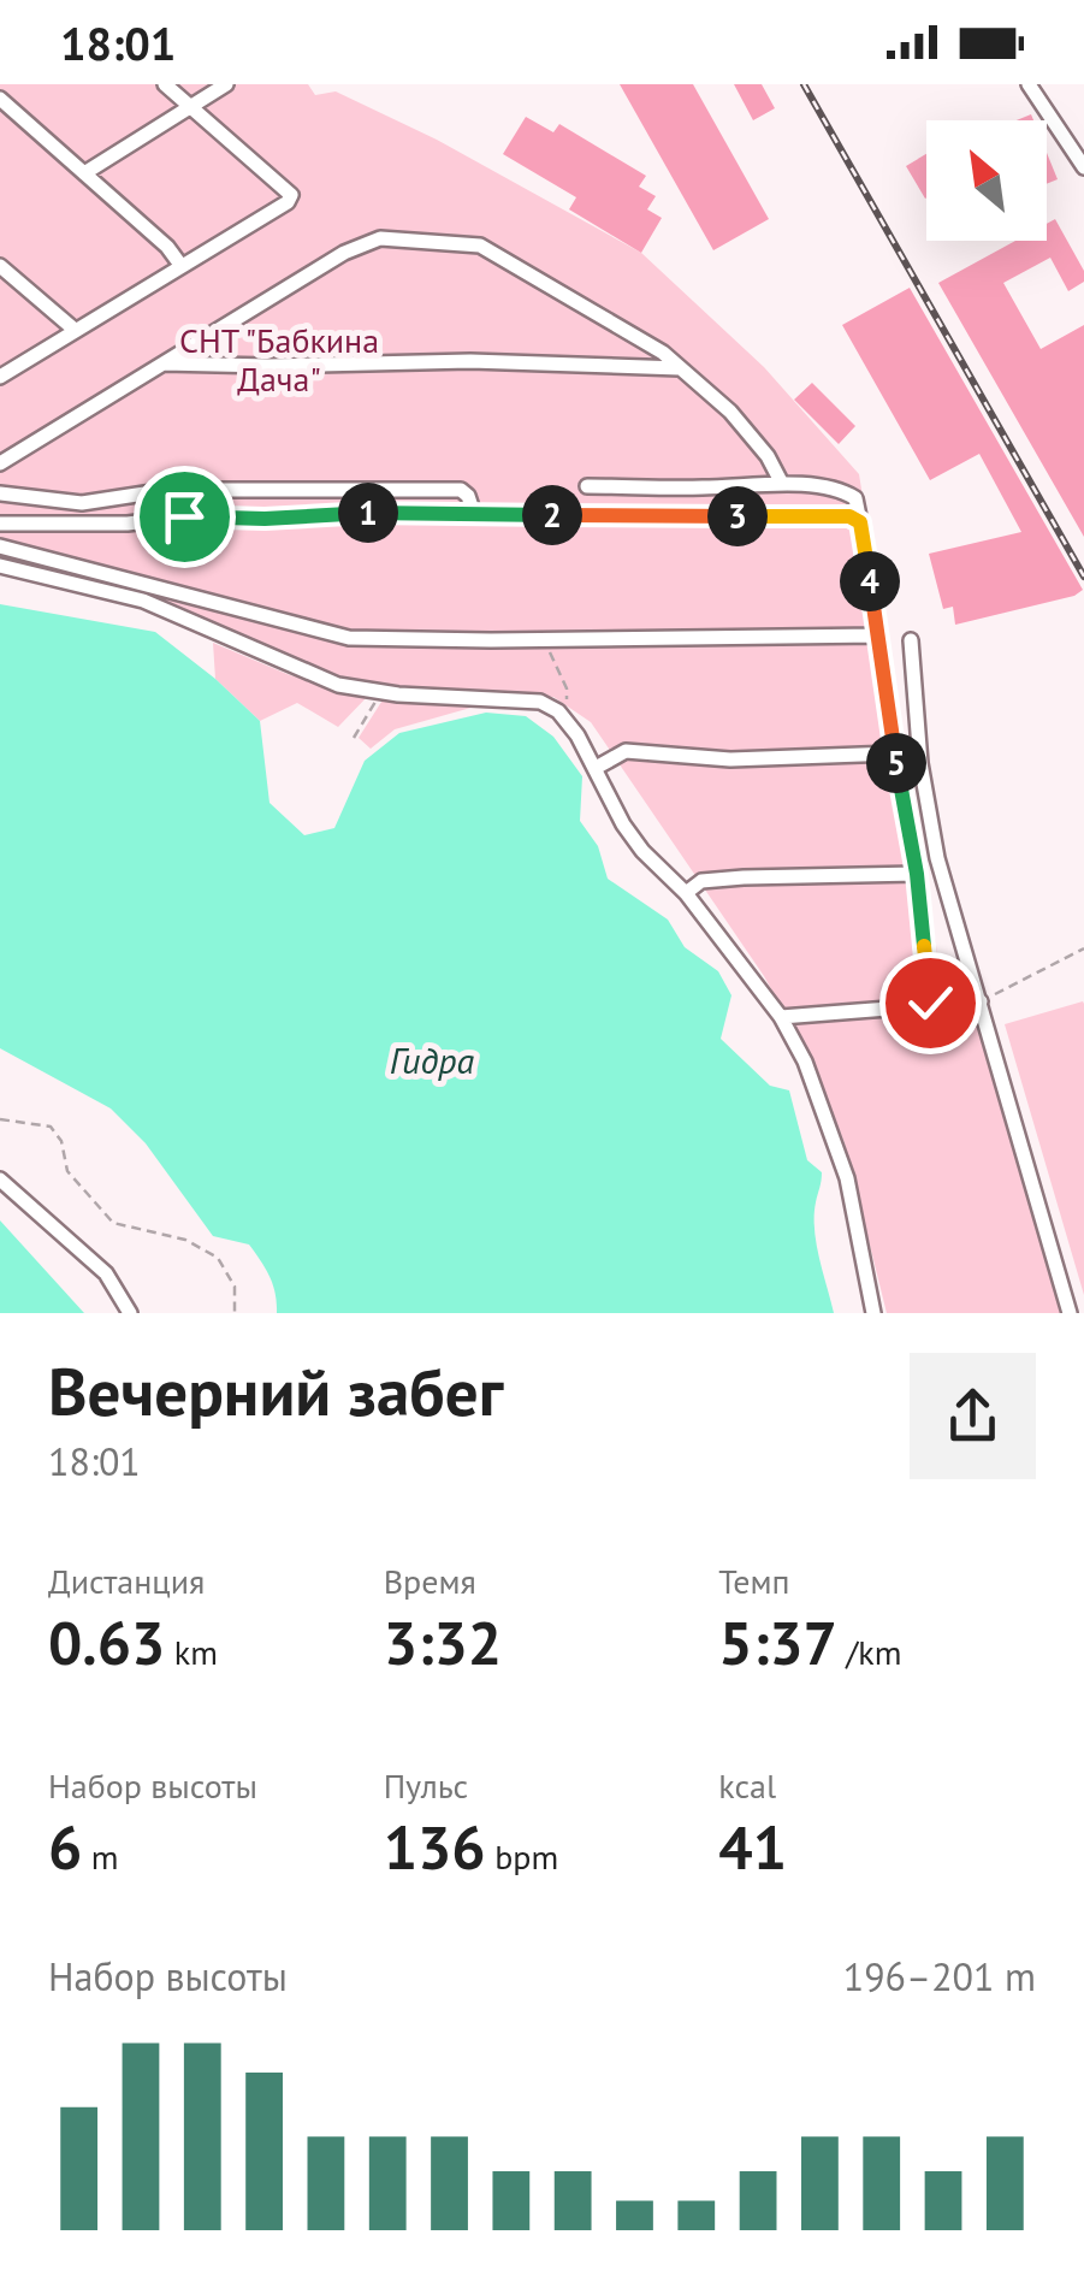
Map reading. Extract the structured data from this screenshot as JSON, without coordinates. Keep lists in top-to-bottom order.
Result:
{
  "water": ["Гидра"],
  "parks": ["СНТ \"Бабкина Дача\""],
  "north": "top left",
  "page": {
    "status": "18:01",
    "pins": [
      "1",
      "2",
      "3",
      "4",
      "5"
    ],
    "heading": ["Вечерний забег", "18:01"],
    "stats": [
      ["Дистанция", "0.63 km"],
      ["Время", "3:32"],
      ["Темп", "5:37 /km"],
      ["Набор высоты", "6 m"],
      ["Пульс", "136 bpm"],
      ["kcal", "41"]
    ],
    "chart": ["Набор высоты", "196–201 m"]
  }
}
